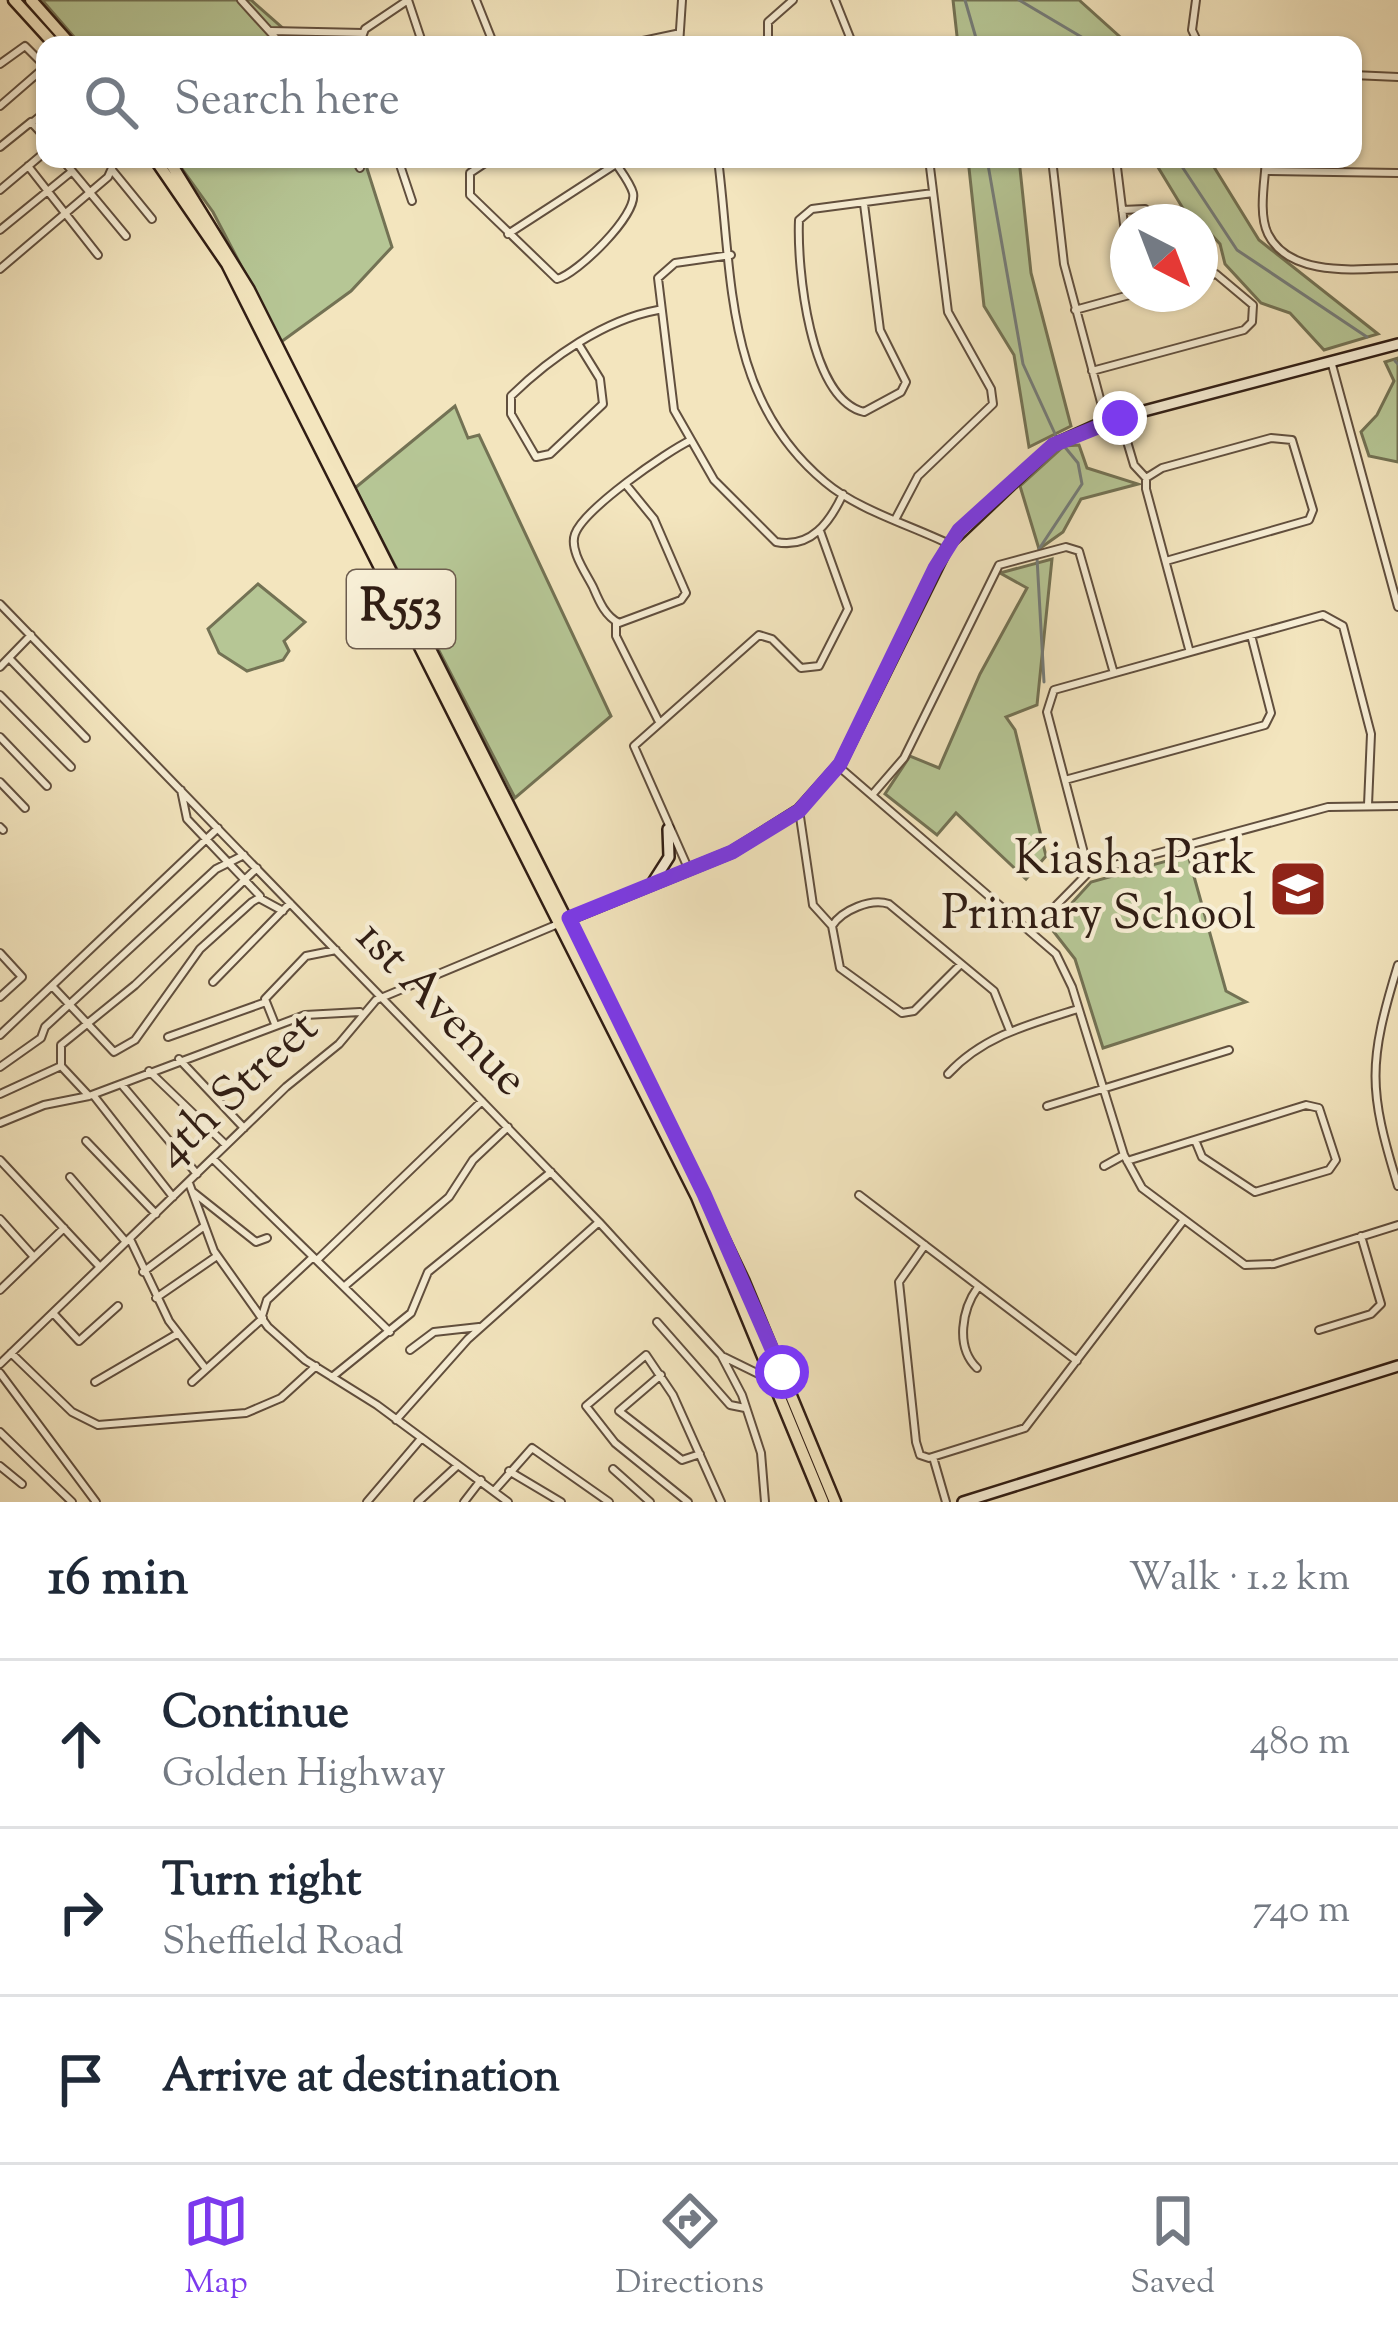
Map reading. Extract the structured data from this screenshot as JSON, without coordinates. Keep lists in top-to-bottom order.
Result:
{
  "streets": {
    "main road": ["R553"],
    "street": ["1st Avenue", "4th Street"]
  },
  "crossings": [
    ["R553", "4th Street"],
    ["1st Avenue", "4th Street"]
  ],
  "places": {
    "school or university": ["Kiasha Park Primary School"]
  },
  "north": "bottom right",
  "page": {
    "search": "Search here",
    "heading": ["16 min", "Walk · 1.2 km"],
    "list": [
      ["Continue", "Golden Highway", "480 m"],
      ["Turn right", "Sheffield Road", "740 m"],
      "Arrive at destination"
    ],
    "nav": ["Map", "Directions", "Saved"]
  }
}
